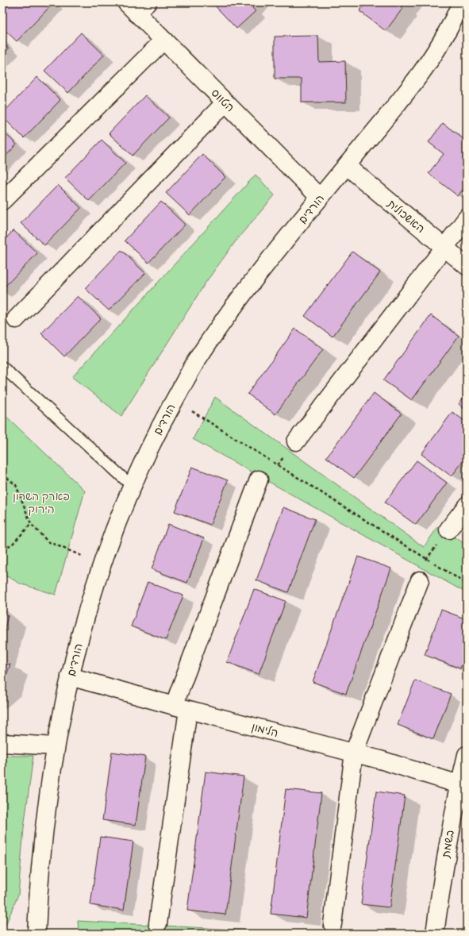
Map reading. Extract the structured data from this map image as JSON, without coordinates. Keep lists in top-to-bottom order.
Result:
{
  "streets": {
    "street": [
      "הטווס",
      "הורדים",
      "האשכולית",
      "הלימון",
      "בשמת"
    ]
  },
  "crossings": [
    ["הטווס", "הורדים"],
    ["הורדים", "האשכולית"],
    ["הורדים", "הלימון"],
    ["הלימון", "בשמת"]
  ],
  "parks": ["פארק השרון הירוק"]
}
